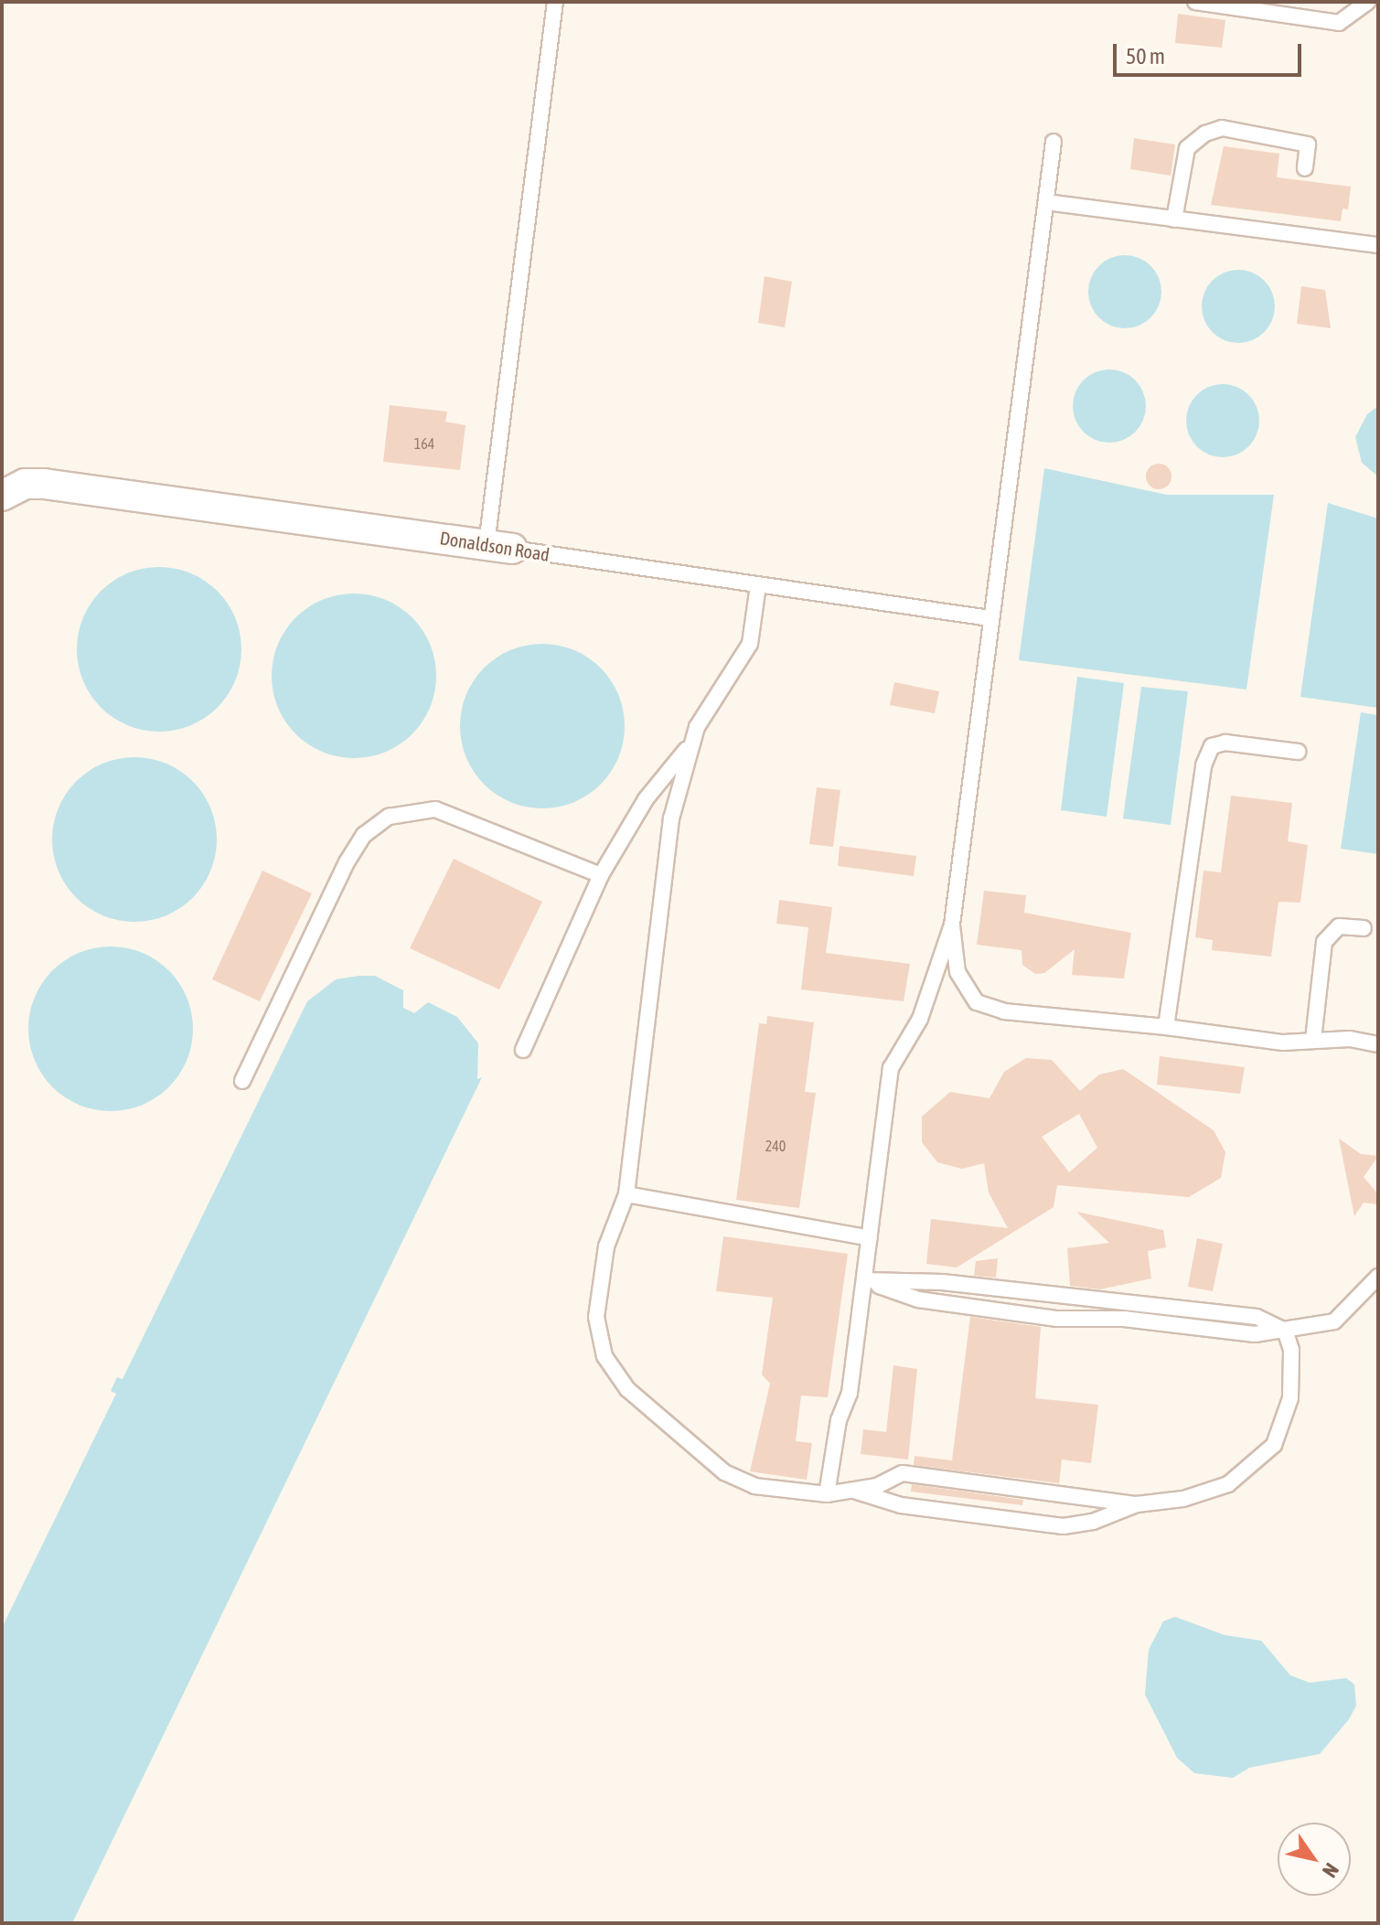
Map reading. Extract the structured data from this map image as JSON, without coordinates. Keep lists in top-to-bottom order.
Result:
{
  "streets": {
    "street": ["Donaldson Road"]
  },
  "house_numbers": ["164", "240"],
  "scale_bar": "50 m",
  "north": "bottom right"
}
